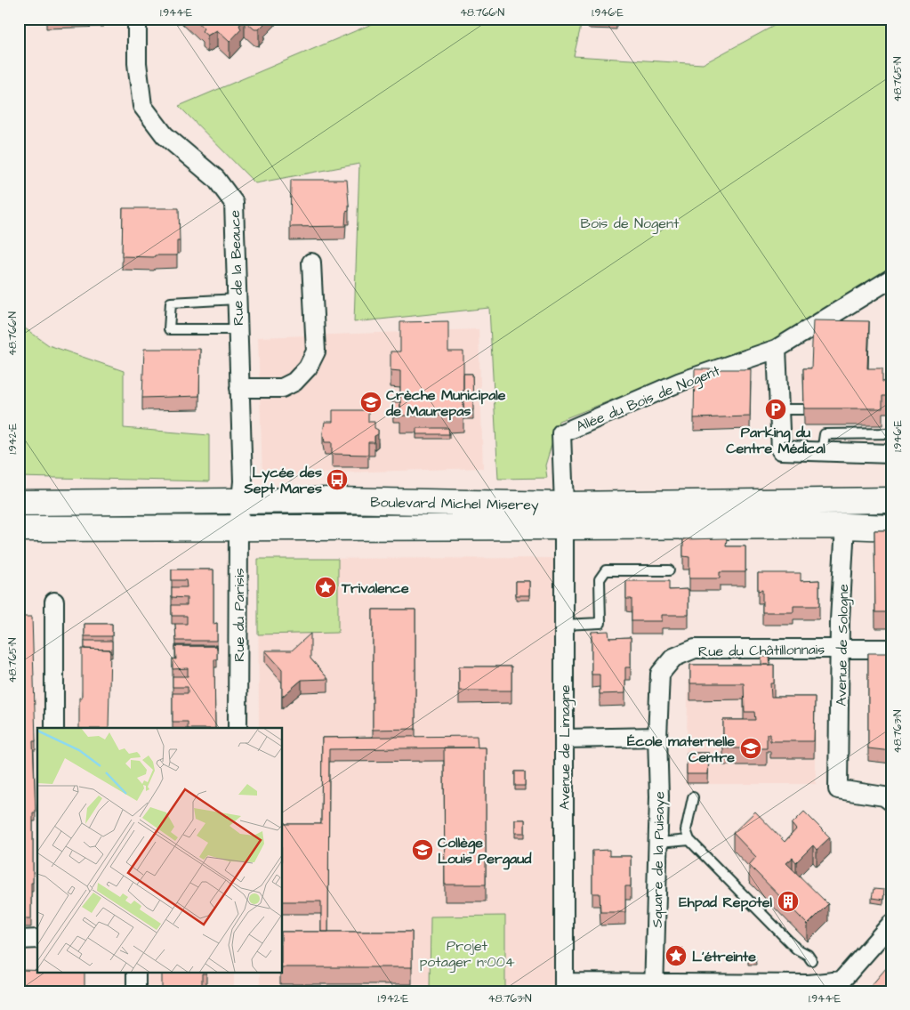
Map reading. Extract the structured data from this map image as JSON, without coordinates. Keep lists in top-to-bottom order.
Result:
{
  "streets": {
    "street": [
      "Rue de la Beauce",
      "Allée du Bois de Nogent",
      "Boulevard Michel Miserey",
      "Rue du Parisis",
      "Avenue de Sologne",
      "Rue du Châtillonnais",
      "Avenue de Limagne",
      "Square de la Puisaye"
    ]
  },
  "crossings": [
    ["Rue de la Beauce", "Boulevard Michel Miserey"],
    ["Rue de la Beauce", "Rue du Parisis"],
    ["Allée du Bois de Nogent", "Boulevard Michel Miserey"],
    ["Allée du Bois de Nogent", "Avenue de Limagne"],
    ["Boulevard Michel Miserey", "Rue du Parisis"],
    ["Boulevard Michel Miserey", "Avenue de Sologne"],
    ["Boulevard Michel Miserey", "Avenue de Limagne"],
    ["Avenue de Sologne", "Rue du Châtillonnais"],
    ["Rue du Châtillonnais", "Square de la Puisaye"]
  ],
  "parks": ["Bois de Nogent", "Projet potager n°004"],
  "places": {
    "school or university": ["Crèche Municipale de Maurepas", "École maternelle Centre", "Collège Louis Pergaud"],
    "parking": ["Parking du Centre Médical"],
    "bus stop": ["Lycée des Sept Mares"],
    "place": ["Trivalence", "L'étreinte"],
    "building": ["Ehpad Repotel"]
  },
  "coordinates": [
    "1.944°E",
    "48.766°N",
    "1.946°E",
    "48.765°N",
    "1.942°E",
    "48.763°N"
  ]
}
